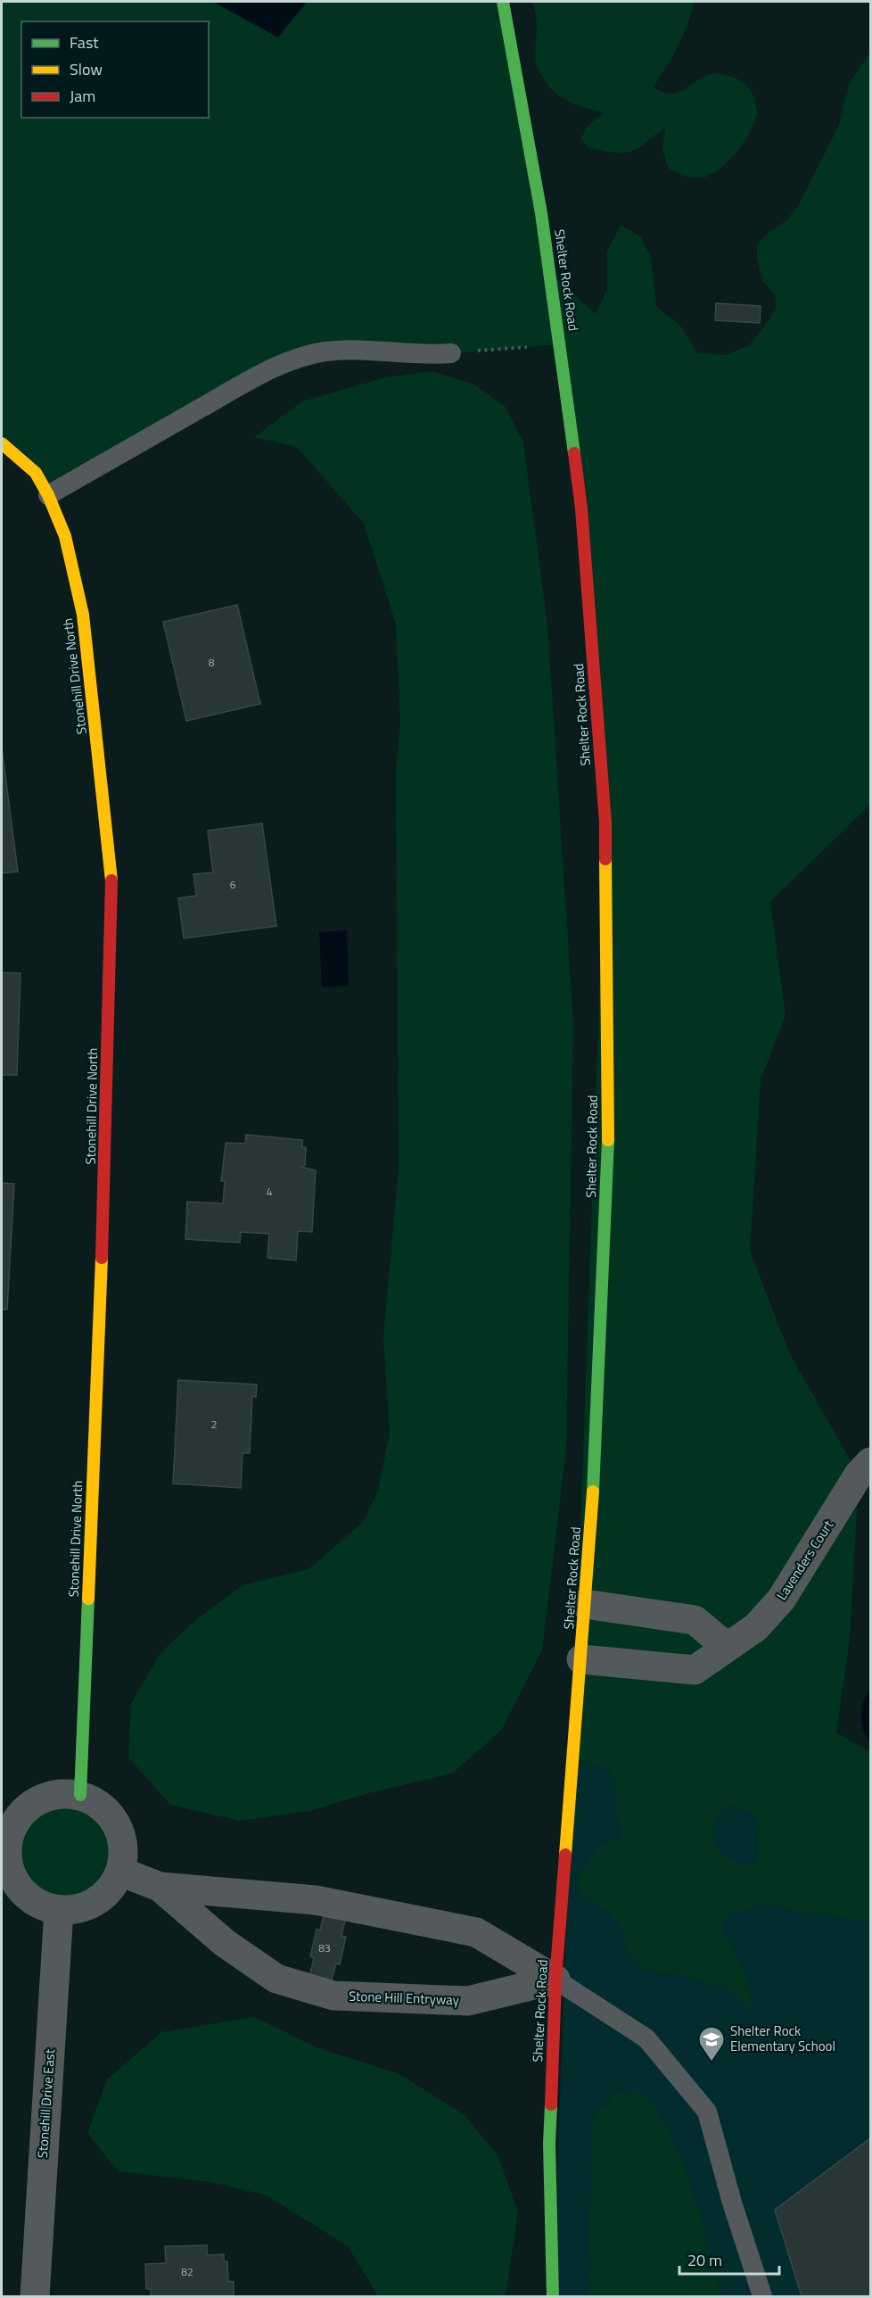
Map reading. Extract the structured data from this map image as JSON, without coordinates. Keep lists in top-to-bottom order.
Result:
{
  "streets": {
    "main road": ["Shelter Rock Road", "Stonehill Drive North"],
    "street": ["Lavenders Court", "Stone Hill Entryway", "Stonehill Drive East"]
  },
  "crossings": [
    ["Shelter Rock Road", "Lavenders Court"],
    ["Shelter Rock Road", "Stone Hill Entryway"],
    ["Stonehill Drive North", "Stone Hill Entryway"],
    ["Stonehill Drive North", "Stonehill Drive East"],
    ["Stone Hill Entryway", "Stonehill Drive East"]
  ],
  "places": {
    "school or university": ["Shelter Rock Elementary School"]
  },
  "house_numbers": [
    "8",
    "6",
    "4",
    "2",
    "83",
    "82"
  ],
  "legend": ["Fast", "Slow", "Jam"],
  "scale_bar": "20 m"
}
